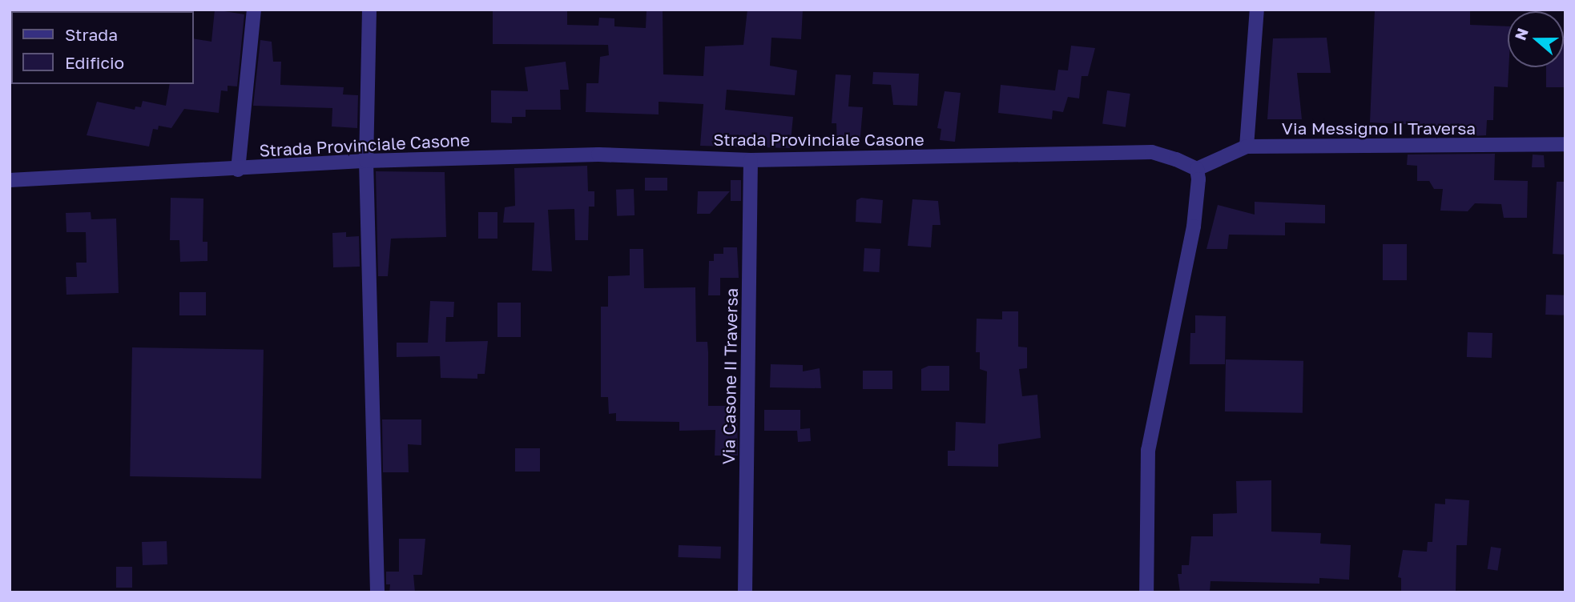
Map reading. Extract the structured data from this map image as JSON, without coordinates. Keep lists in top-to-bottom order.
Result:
{
  "streets": {
    "street": ["Via Messigno II Traversa", "Strada Provinciale Casone", "Via Casone II Traversa"]
  },
  "crossings": [
    ["Via Messigno II Traversa", "Strada Provinciale Casone"],
    ["Strada Provinciale Casone", "Via Casone II Traversa"]
  ],
  "legend": ["Strada", "Edificio"],
  "north": "left"
}
